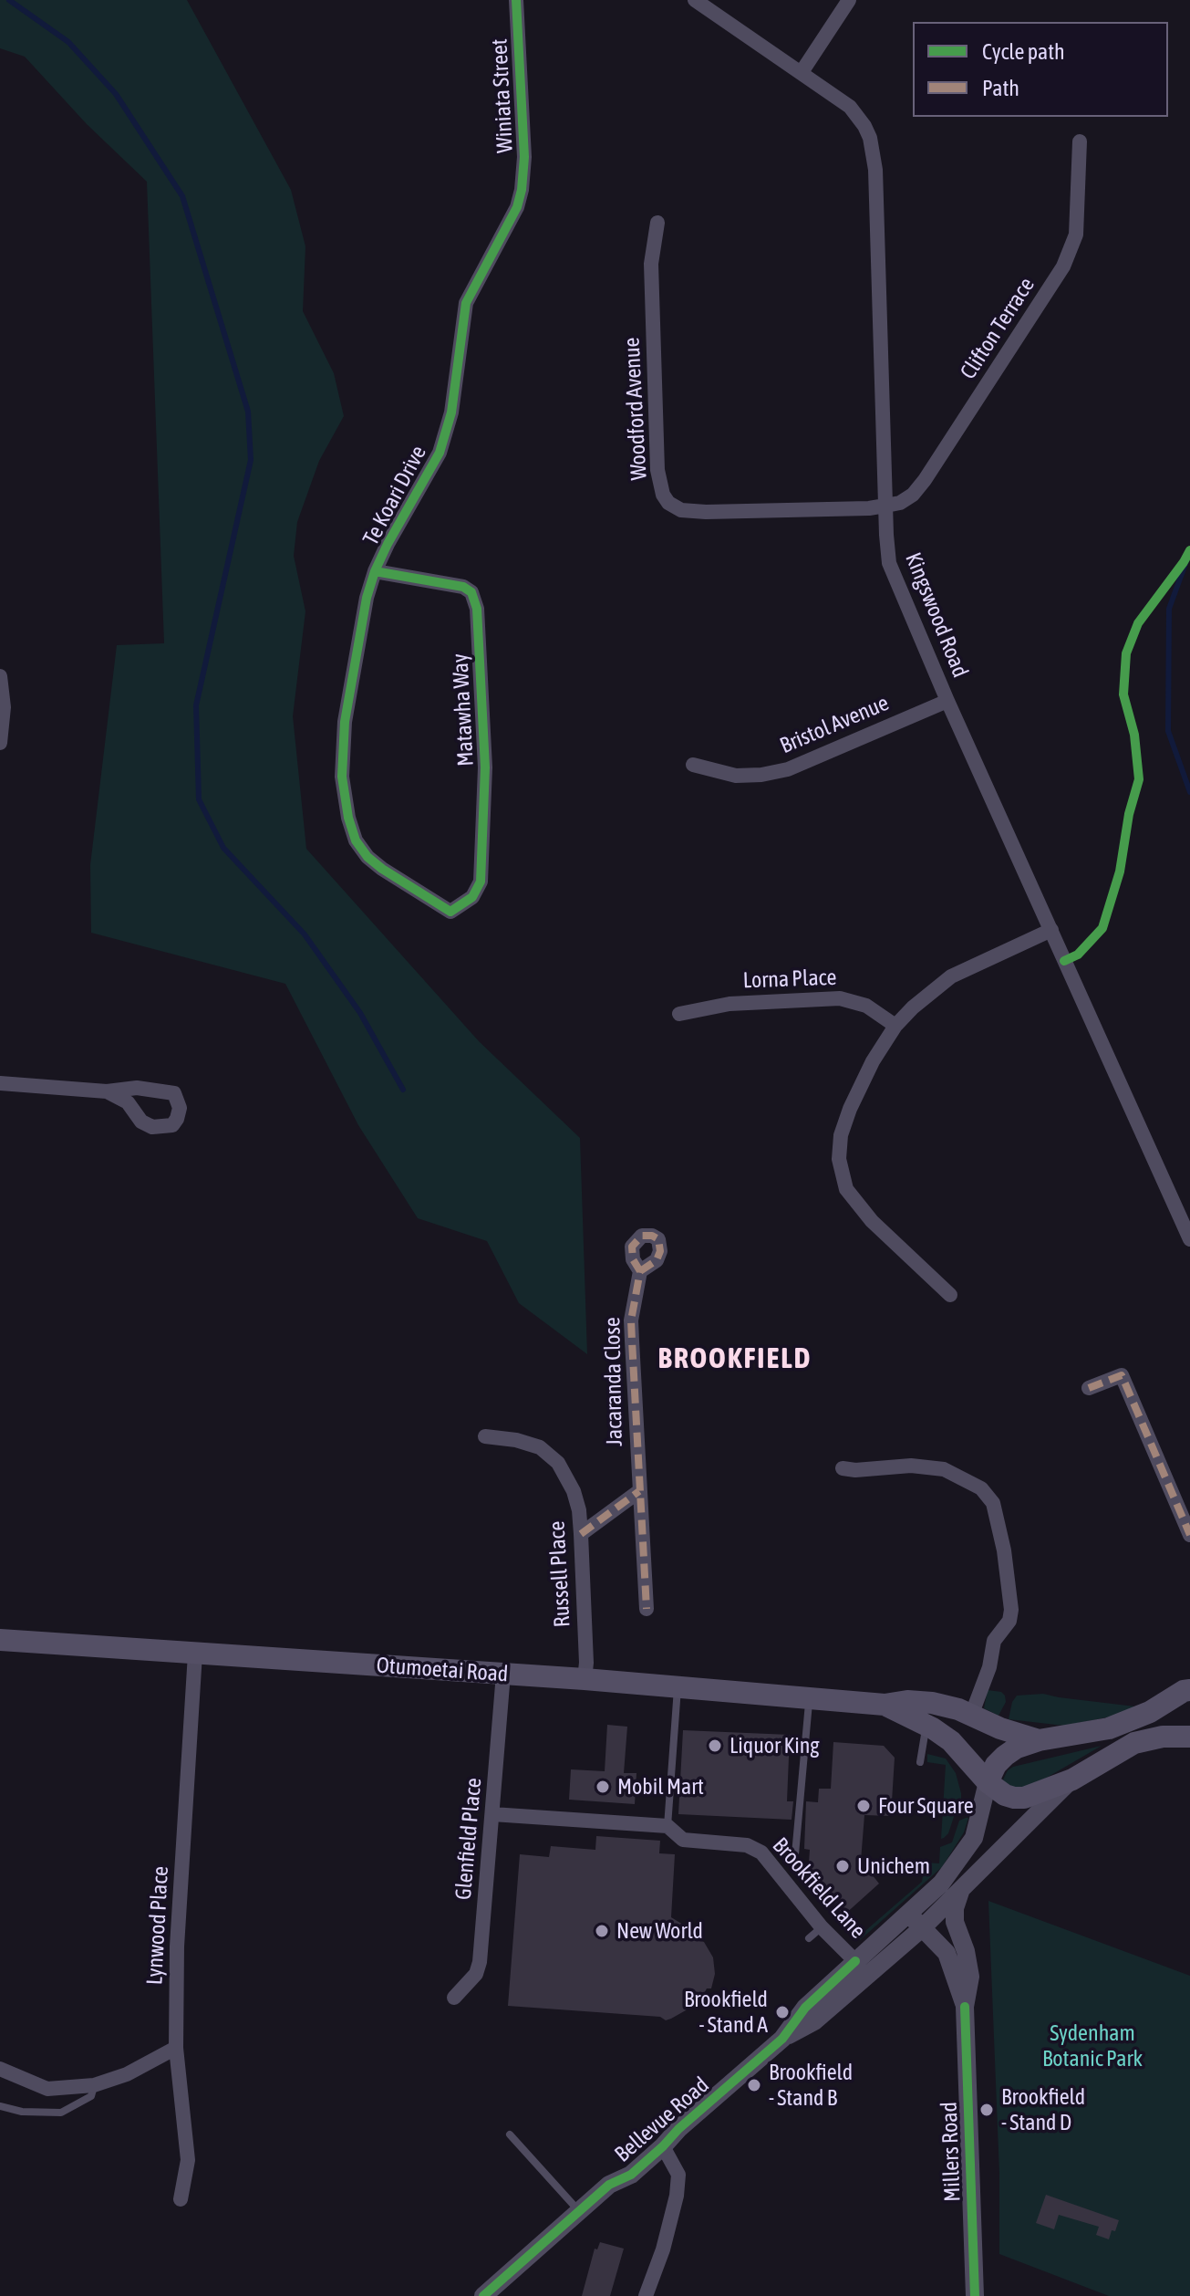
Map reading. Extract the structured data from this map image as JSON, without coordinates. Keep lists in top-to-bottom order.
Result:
{
  "streets": {
    "main road": ["Otumoetai Road", "Bellevue Road"],
    "street": [
      "Winiata Street",
      "Clifton Terrace",
      "Woodford Avenue",
      "Te Koari Drive",
      "Kingswood Road",
      "Matawha Way",
      "Bristol Avenue",
      "Lorna Place",
      "Jacaranda Close",
      "Russell Place",
      "Glenfield Place",
      "Brookfield Lane",
      "Lynwood Place",
      "Millers Road"
    ]
  },
  "crossings": [
    ["Winiata Street", "Te Koari Drive"],
    ["Clifton Terrace", "Woodford Avenue"],
    ["Clifton Terrace", "Kingswood Road"],
    ["Woodford Avenue", "Kingswood Road"],
    ["Te Koari Drive", "Matawha Way"],
    ["Kingswood Road", "Bristol Avenue"],
    ["Russell Place", "Otumoetai Road"],
    ["Otumoetai Road", "Glenfield Place"],
    ["Otumoetai Road", "Lynwood Place"],
    ["Otumoetai Road", "Bellevue Road"],
    ["Glenfield Place", "Brookfield Lane"],
    ["Brookfield Lane", "Bellevue Road"],
    ["Bellevue Road", "Millers Road"]
  ],
  "districts": ["BROOKFIELD"],
  "parks": ["Sydenham Botanic Park"],
  "places": [
    "Liquor King",
    "Mobil Mart",
    "Four Square",
    "Unichem",
    "New World",
    "Brookfield - Stand A",
    "Brookfield - Stand B",
    "Brookfield - Stand D"
  ],
  "legend": ["Cycle path", "Path"]
}
